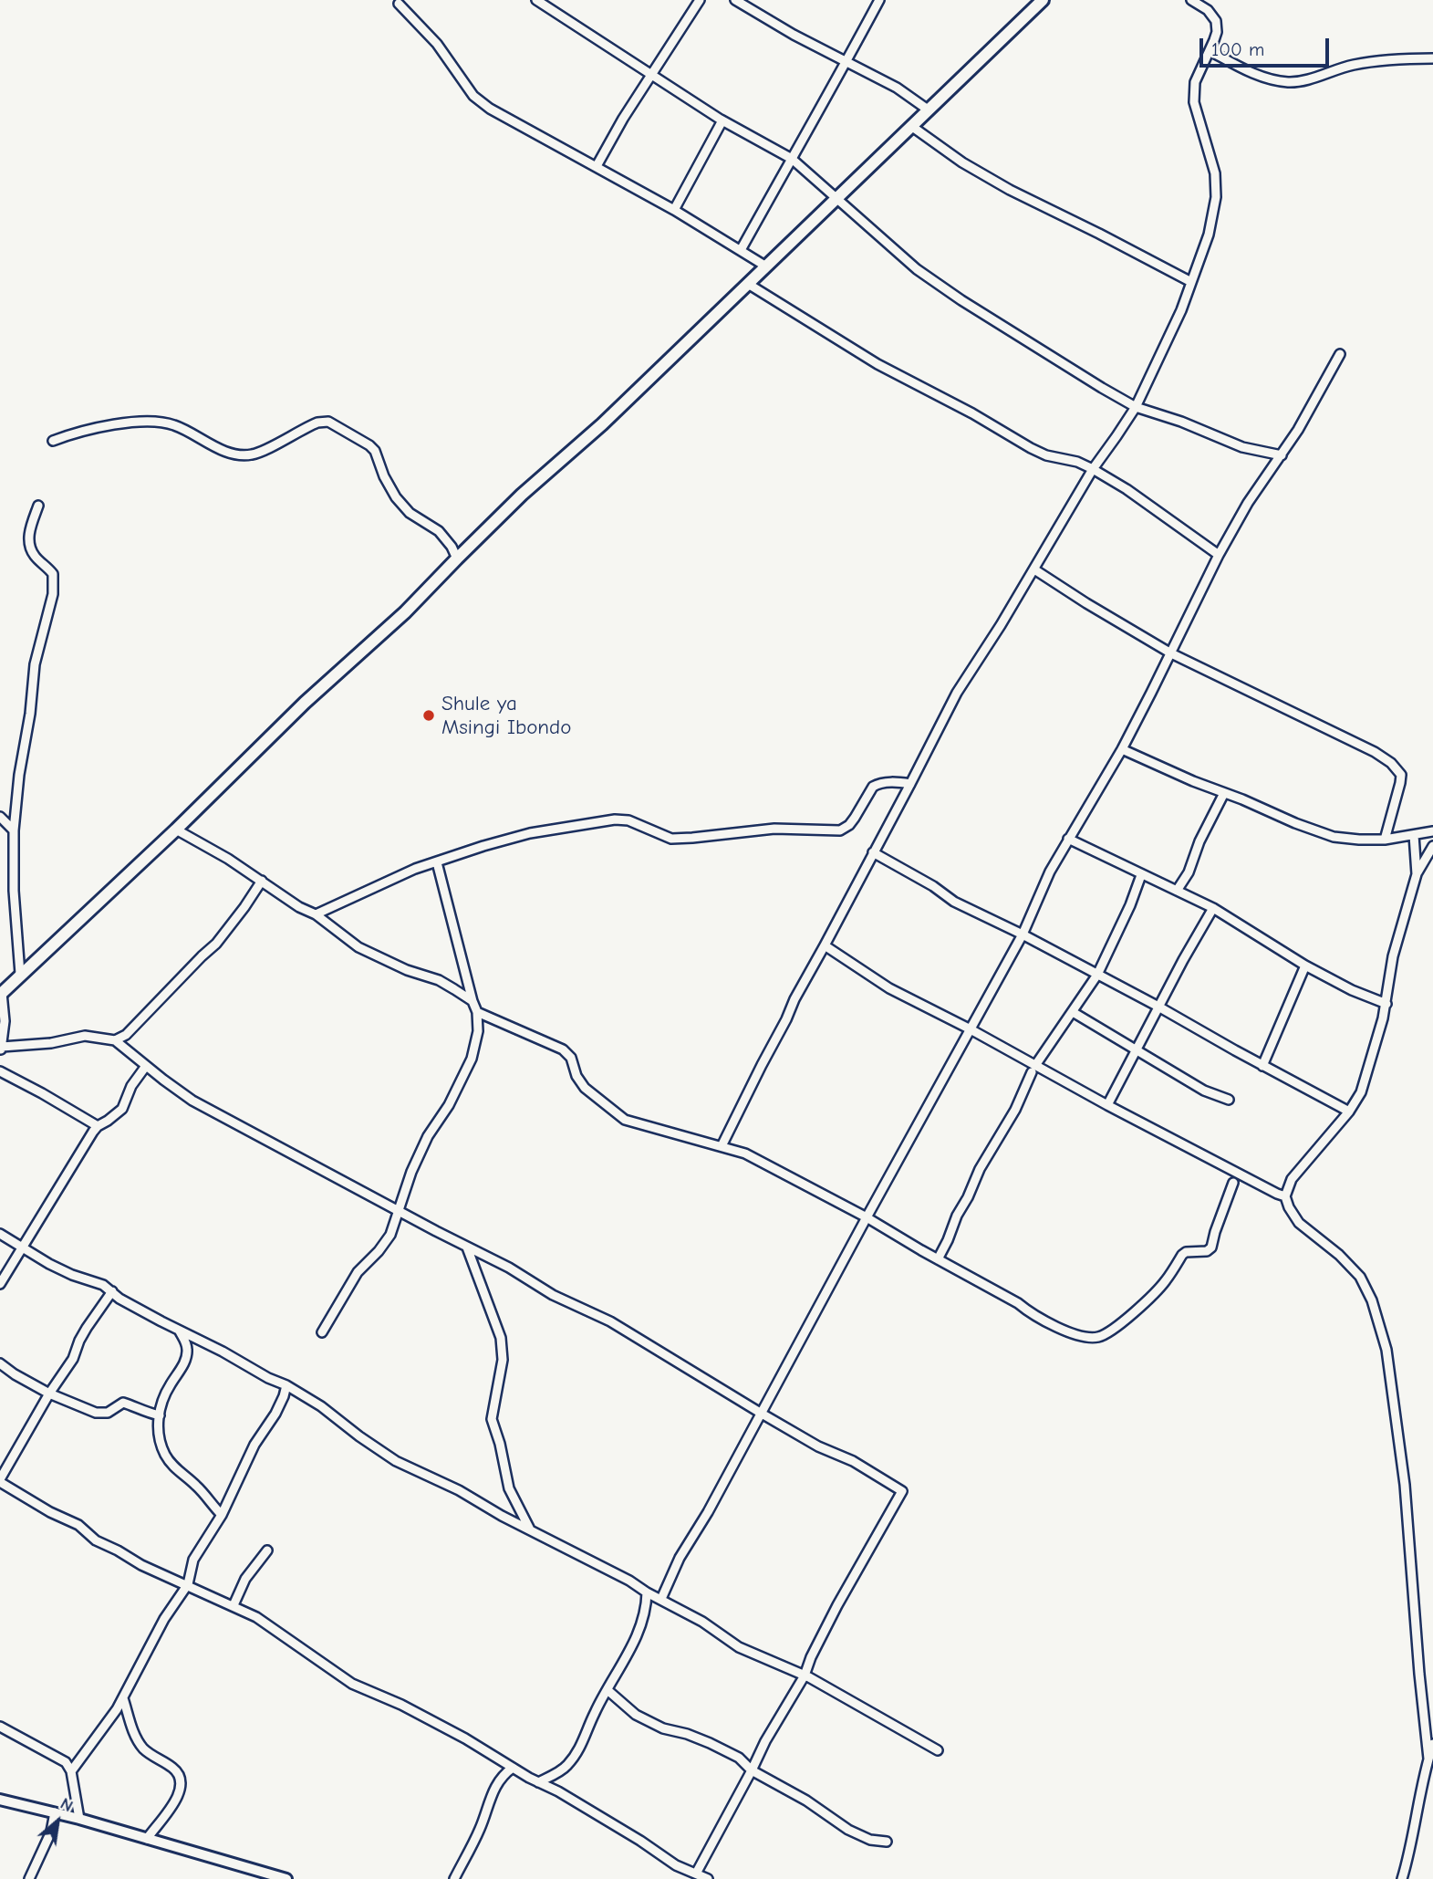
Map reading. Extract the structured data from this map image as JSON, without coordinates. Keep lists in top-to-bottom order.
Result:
{
  "places": ["Shule ya Msingi Ibondo"],
  "scale_bar": "100 m",
  "north": "top right"
}
